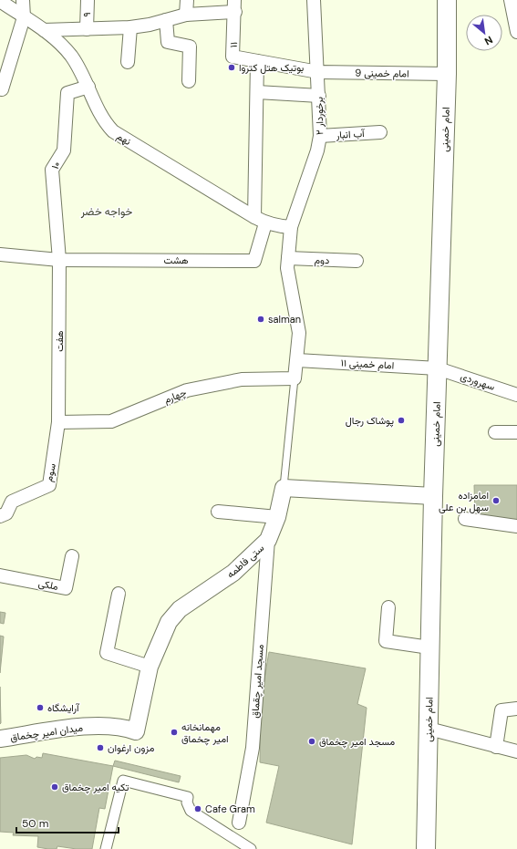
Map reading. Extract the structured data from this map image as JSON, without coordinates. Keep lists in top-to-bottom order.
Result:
{
  "streets": {
    "main road": ["امام خمینی"],
    "street": [
      "۹",
      "۱۱",
      "امام خمینی 9",
      "برخوردار ۲",
      "آب انبار",
      "نهم",
      "۱۰",
      "هشت",
      "دوم",
      "هفت",
      "امام خمینی ۱۱",
      "سهروردی",
      "چهارم",
      "سوم",
      "ستی فاطمه",
      "ملکی",
      "مسجد امیر چقماق",
      "میدان امیر چخماق"
    ]
  },
  "crossings": [
    ["۱۱", "امام خمینی 9"],
    ["۱۱", "برخوردار ۲"],
    ["امام خمینی 9", "برخوردار ۲"],
    ["امام خمینی 9", "امام خمینی"],
    ["برخوردار ۲", "آب انبار"],
    ["برخوردار ۲", "نهم"],
    ["برخوردار ۲", "دوم"],
    ["برخوردار ۲", "امام خمینی ۱۱"],
    ["برخوردار ۲", "چهارم"],
    ["امام خمینی", "امام خمینی ۱۱"],
    ["امام خمینی", "سهروردی"],
    ["نهم", "۱۰"],
    ["نهم", "هشت"],
    ["۱۰", "هشت"],
    ["۱۰", "هفت"],
    ["هشت", "هفت"],
    ["هفت", "چهارم"],
    ["هفت", "سوم"],
    ["امام خمینی ۱۱", "سهروردی"],
    ["چهارم", "سوم"],
    ["ستی فاطمه", "مسجد امیر چقماق"],
    ["ستی فاطمه", "میدان امیر چخماق"]
  ],
  "districts": ["خواجه خضر"],
  "places": [
    "بوتیک هتل کتروا",
    "salman",
    "پوشاک رجال",
    "امامزاده سهل بن علی",
    "آرایشگاه",
    "مهمانخانه امیر چخماق",
    "مسجد امیر چخماق",
    "مزون ارغوان",
    "تکیه امیر چخماق",
    "Cafe Gram"
  ],
  "scale_bar": "50 m",
  "north": "bottom right"
}
